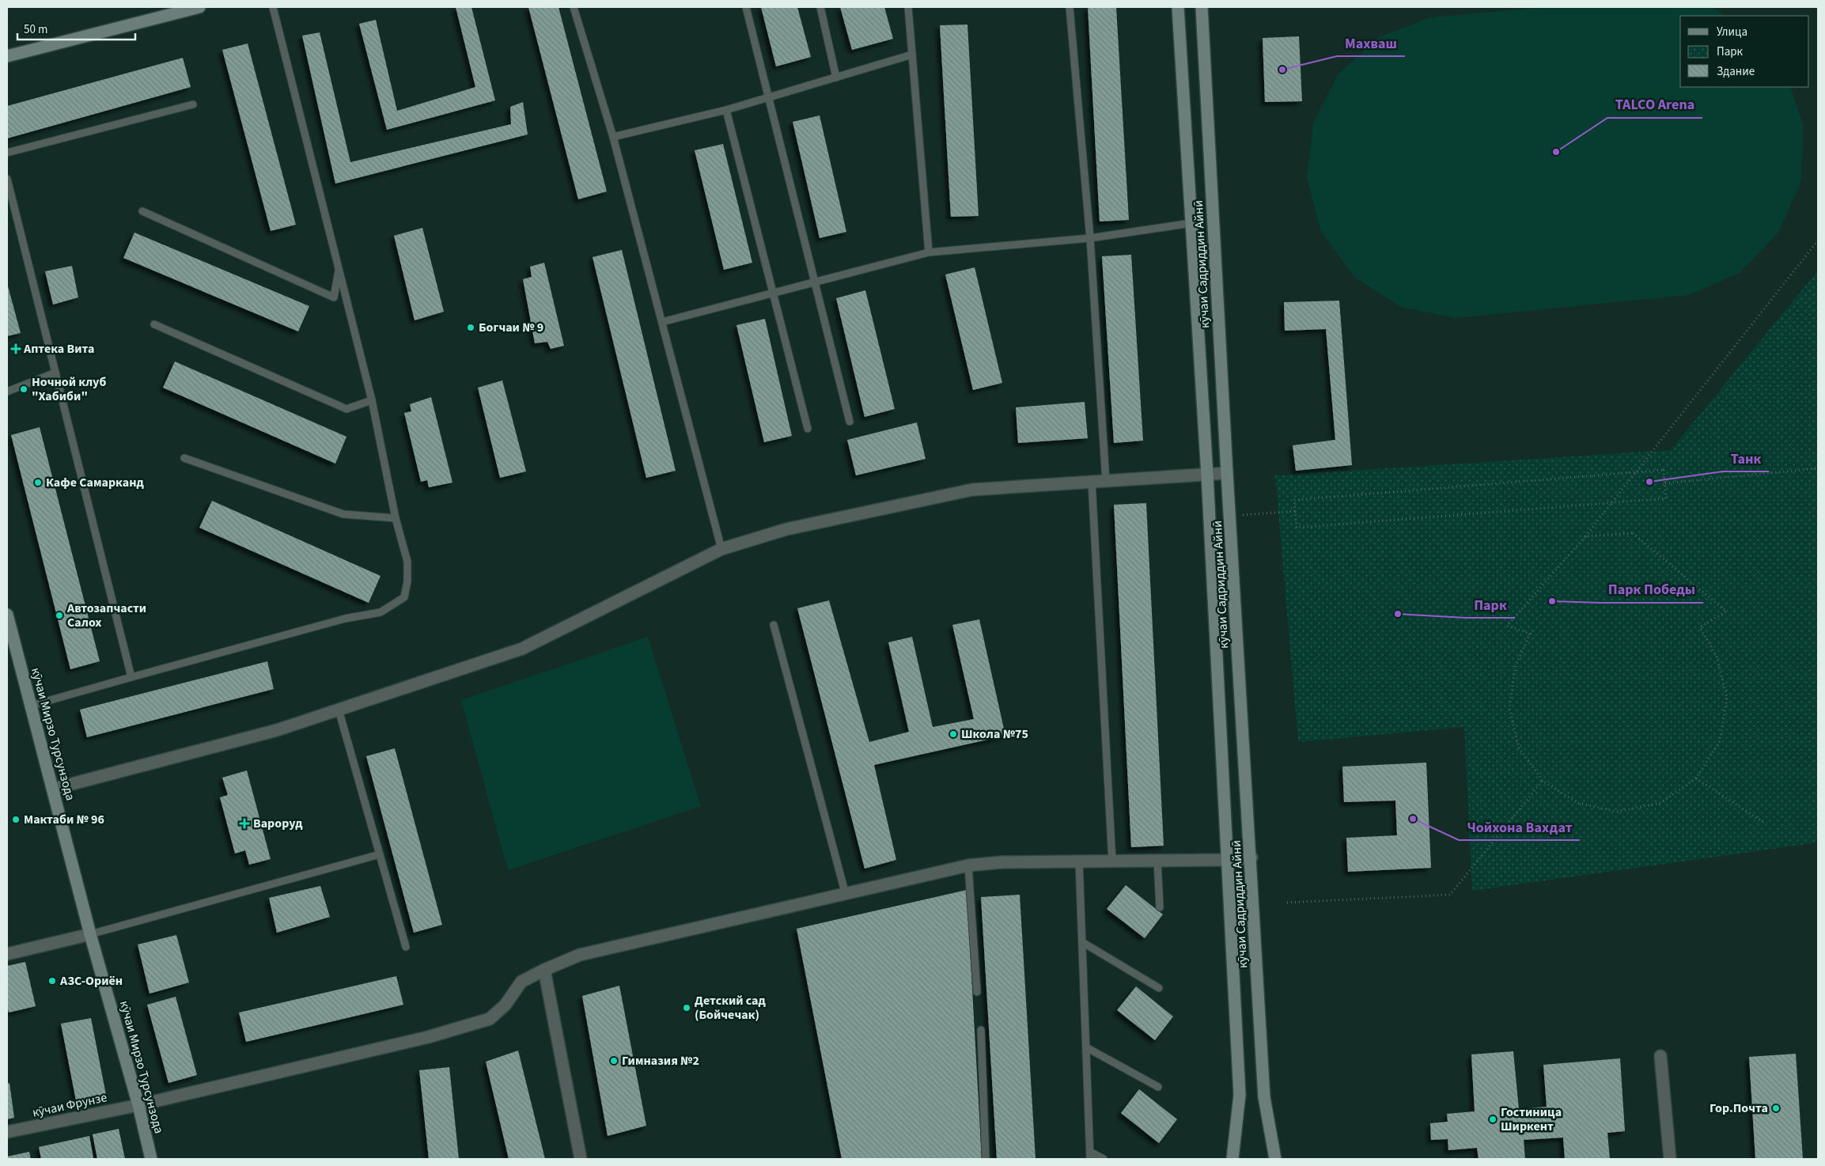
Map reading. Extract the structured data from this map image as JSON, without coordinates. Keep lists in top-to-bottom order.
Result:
{
  "streets": {
    "street": ["кӯчаи Садриддин Айнӣ", "кӯчаи Мирзо Турсунзода", "кӯчаи Фрунзе"]
  },
  "crossings": [
    ["кӯчаи Садриддин Айнӣ", "кӯчаи Фрунзе"],
    ["кӯчаи Мирзо Турсунзода", "кӯчаи Фрунзе"]
  ],
  "places": {
    "other": [
      "Махваш",
      "TALCO Arena",
      "Богчаи № 9",
      "Ночной клуб \"Хабиби\"",
      "Танк",
      "Кафе Самарканд",
      "Парк Победы",
      "Парк",
      "Автозапчасти Салох",
      "Школа №75",
      "Чойхона Вахдат",
      "Мактаби № 96",
      "АЗС-Ориён",
      "Детский сад (Бойчечак)",
      "Гимназия №2",
      "Гор.Почта",
      "Гостиница Ширкент"
    ],
    "health": ["Аптека Вита", "Вароруд"]
  },
  "legend": ["Улица", "Парк", "Здание"],
  "scale_bar": "50 m"
}
